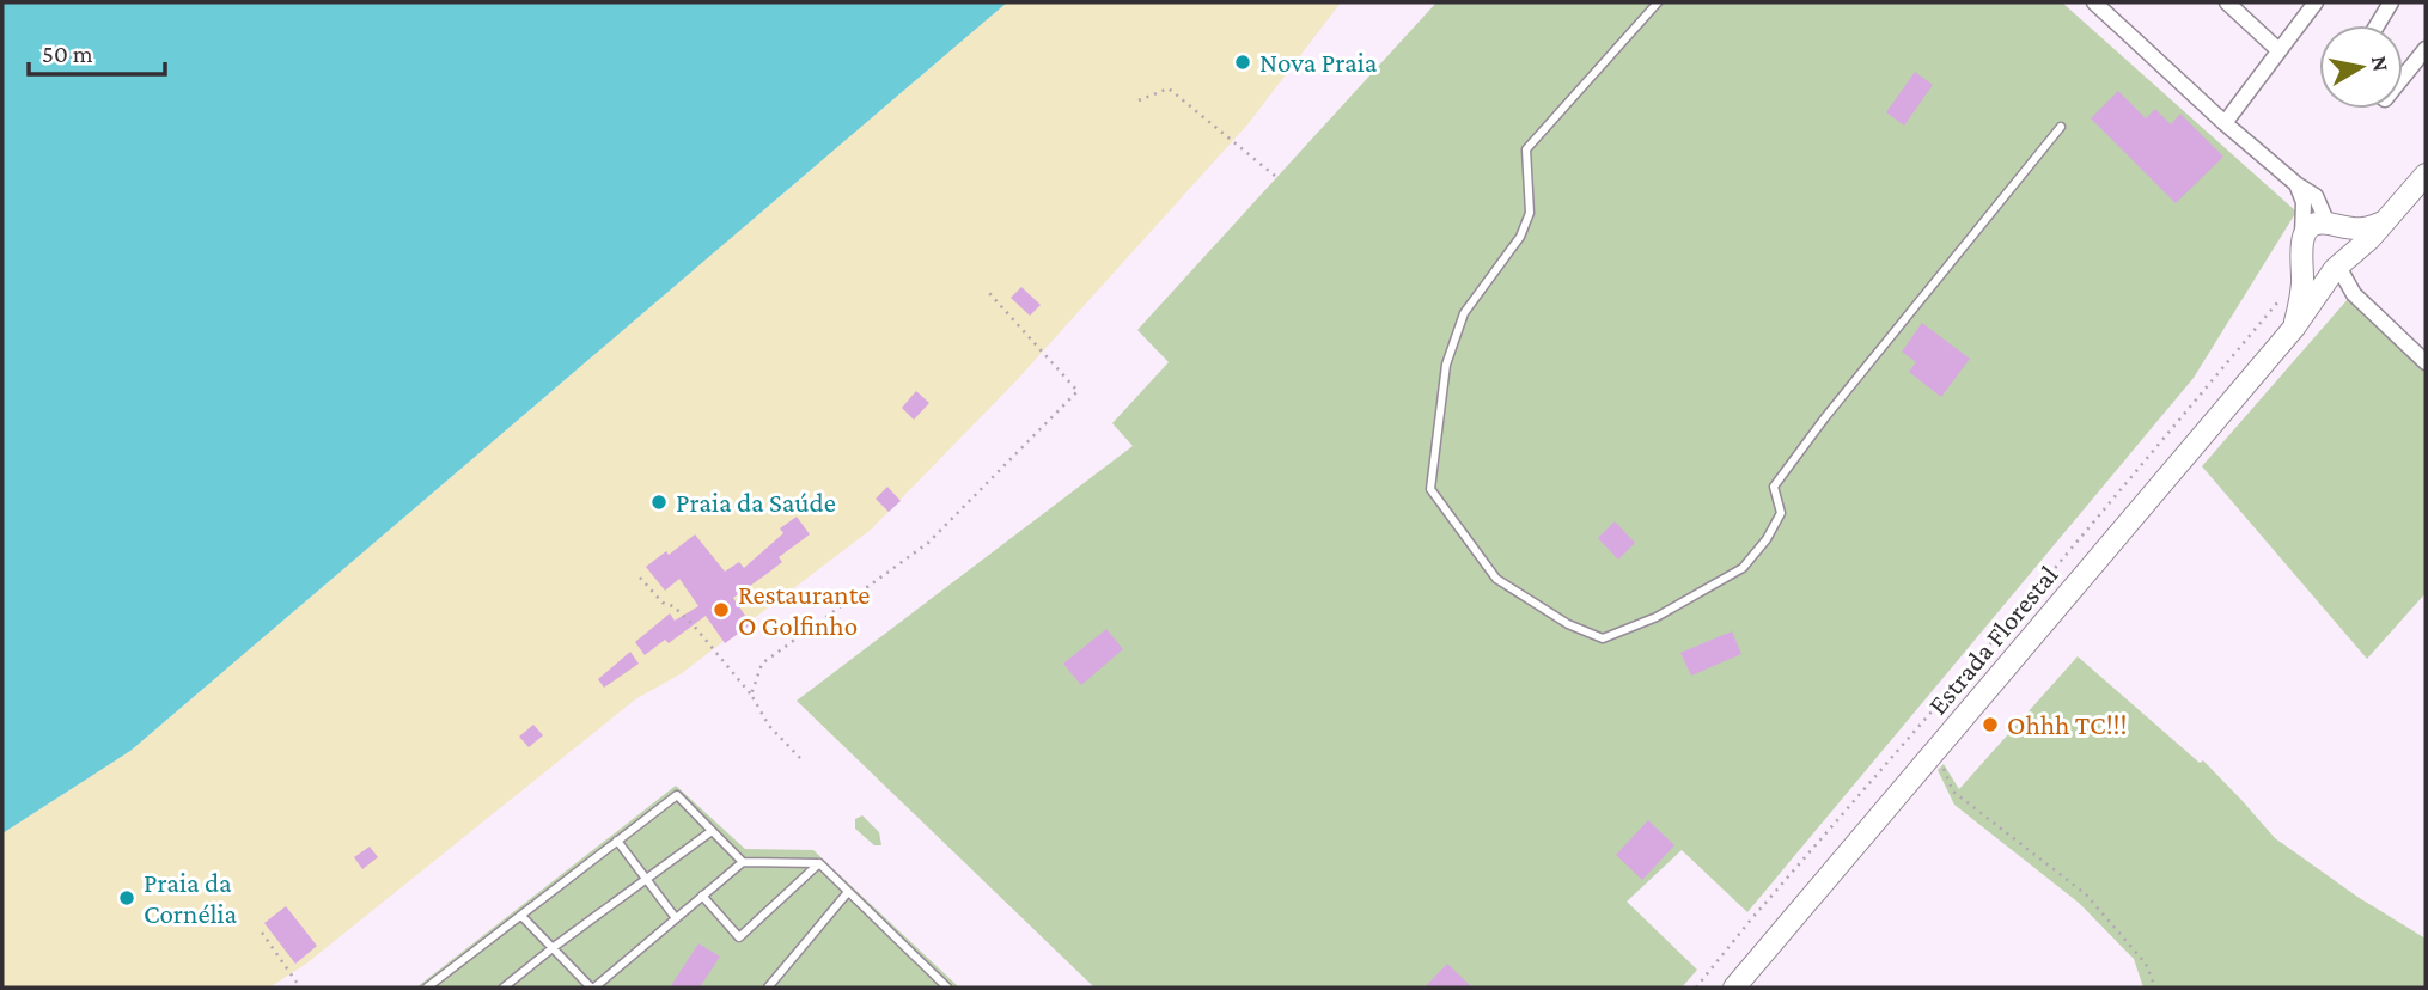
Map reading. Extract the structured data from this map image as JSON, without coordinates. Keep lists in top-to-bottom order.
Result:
{
  "streets": {
    "main road": ["Estrada Florestal"]
  },
  "places": [
    "Nova Praia",
    "Praia da Saúde",
    "Restaurante O Golfinho",
    "Ohhh TC!!!",
    "Praia da Cornélia"
  ],
  "scale_bar": "50 m",
  "north": "right"
}
